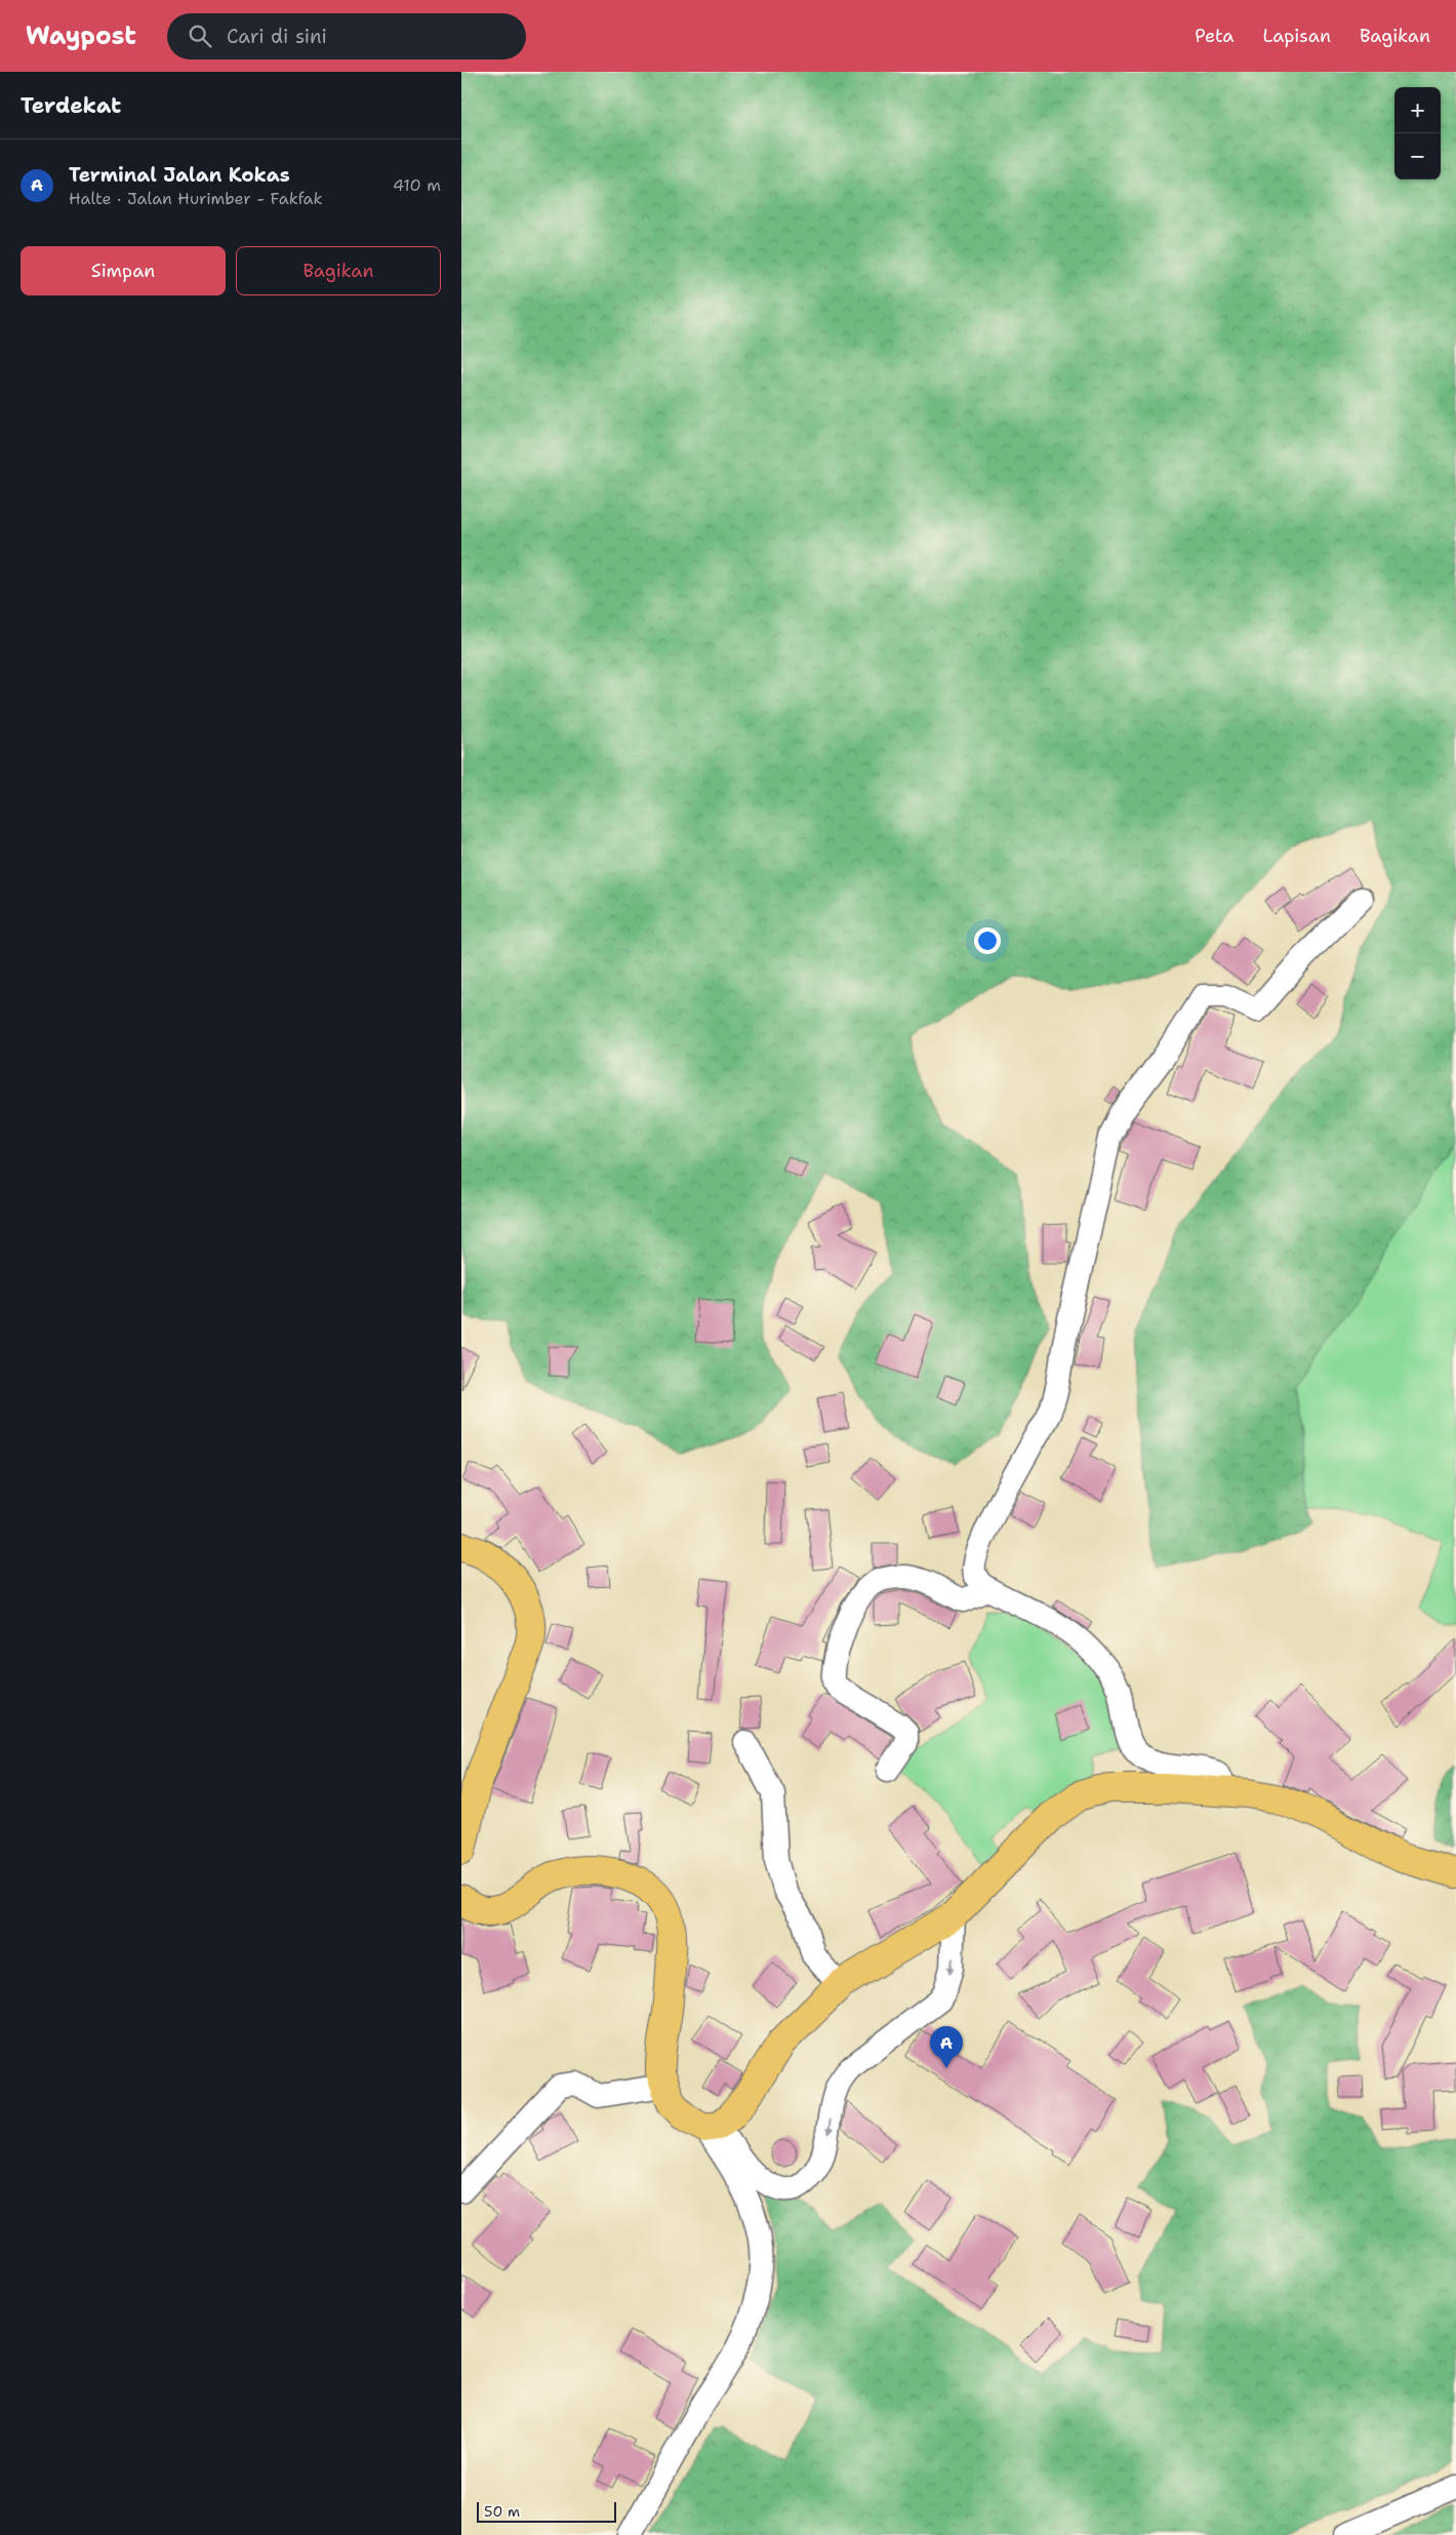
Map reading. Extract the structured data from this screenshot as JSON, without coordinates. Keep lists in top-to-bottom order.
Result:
{
  "scale_bar": "50 m",
  "page": {
    "header": "Waypost",
    "search": "Cari di sini",
    "nav": ["Peta", "Lapisan", "Bagikan"],
    "heading": "Terdekat",
    "map_buttons": ["+", "−"],
    "list": [
      {
        "mark": "A",
        "name": "Terminal Jalan Kokas",
        "note": "Halte · Jalan Hurimber - Fakfak",
        "value": "410 m"
      }
    ],
    "buttons": ["Simpan", "Bagikan"],
    "pins": "A",
    "scale": "50 m"
  }
}
